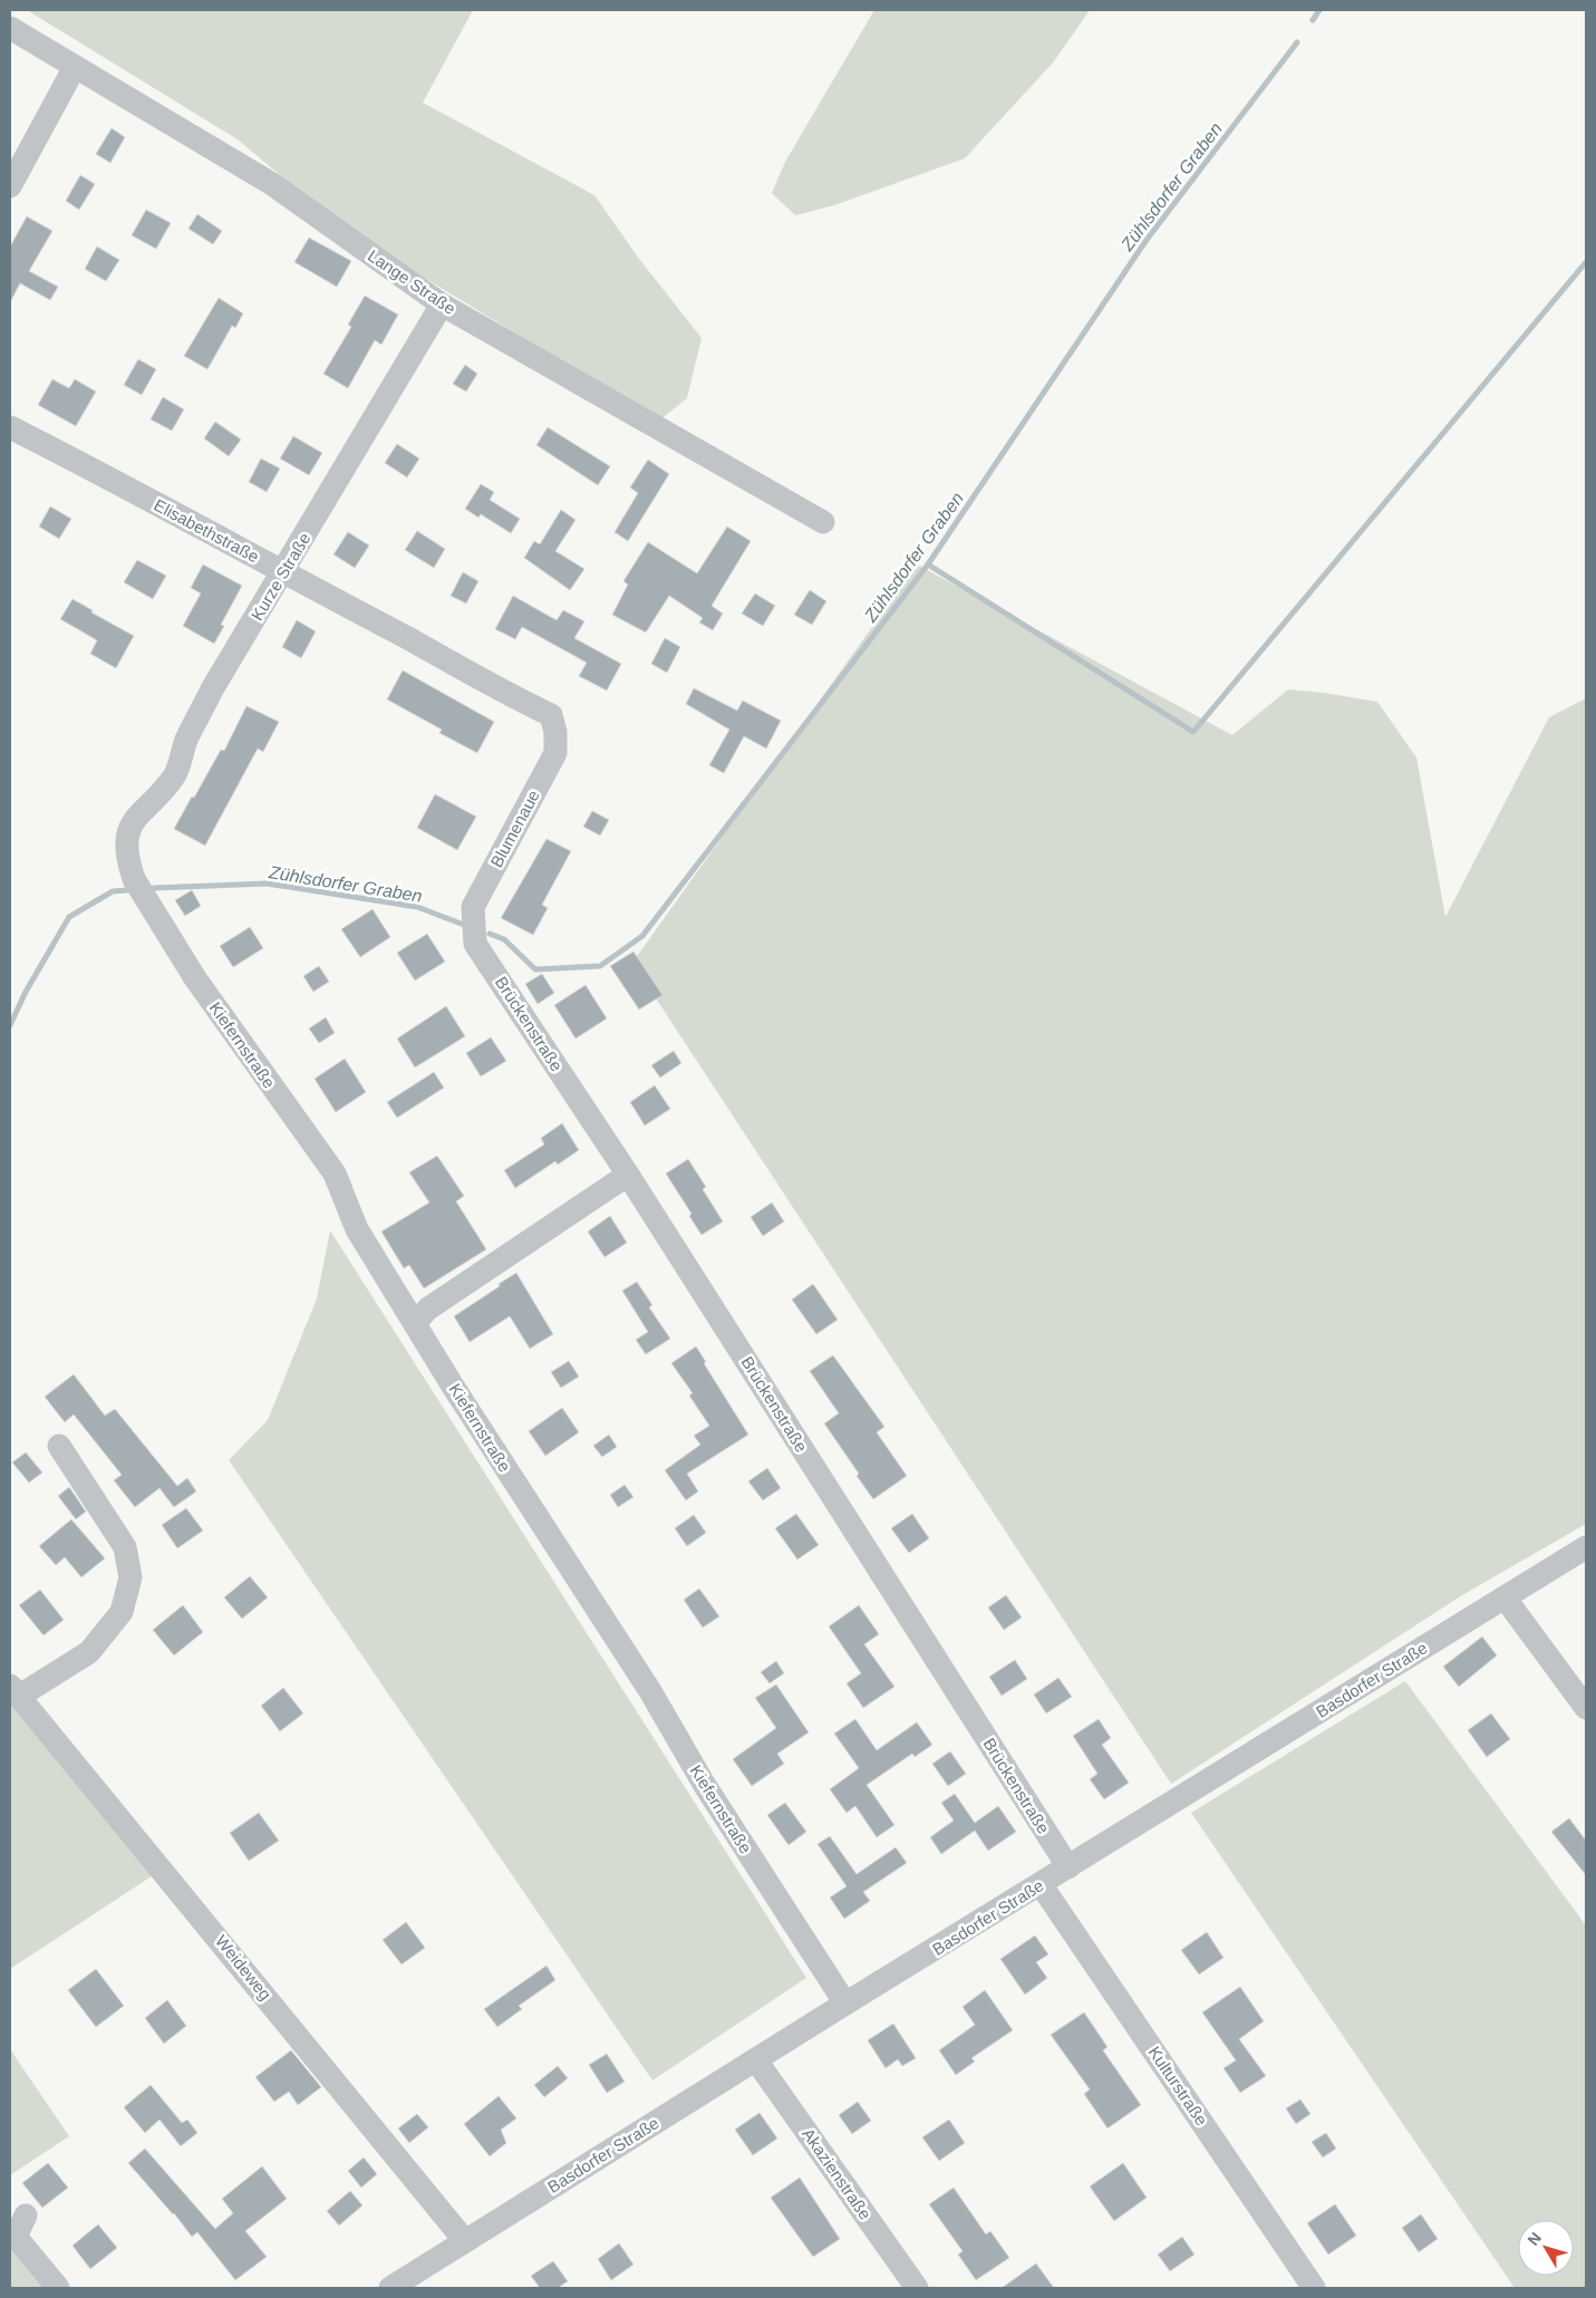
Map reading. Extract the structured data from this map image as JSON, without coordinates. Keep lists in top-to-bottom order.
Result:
{
  "streets": {
    "street": [
      "Lange Straße",
      "Elisabethstraße",
      "Kurze Straße",
      "Blumenaue",
      "Brückenstraße",
      "Kiefernstraße",
      "Basdorfer Straße",
      "Weideweg",
      "Kulturstraße",
      "Akazienstraße"
    ]
  },
  "crossings": [
    ["Lange Straße", "Kurze Straße"],
    ["Elisabethstraße", "Kurze Straße"],
    ["Elisabethstraße", "Blumenaue"],
    ["Kurze Straße", "Kiefernstraße"],
    ["Blumenaue", "Brückenstraße"],
    ["Brückenstraße", "Basdorfer Straße"],
    ["Kiefernstraße", "Basdorfer Straße"],
    ["Basdorfer Straße", "Weideweg"],
    ["Basdorfer Straße", "Kulturstraße"],
    ["Basdorfer Straße", "Akazienstraße"]
  ],
  "water": ["Zühlsdorfer Graben"],
  "north": "top left"
}
